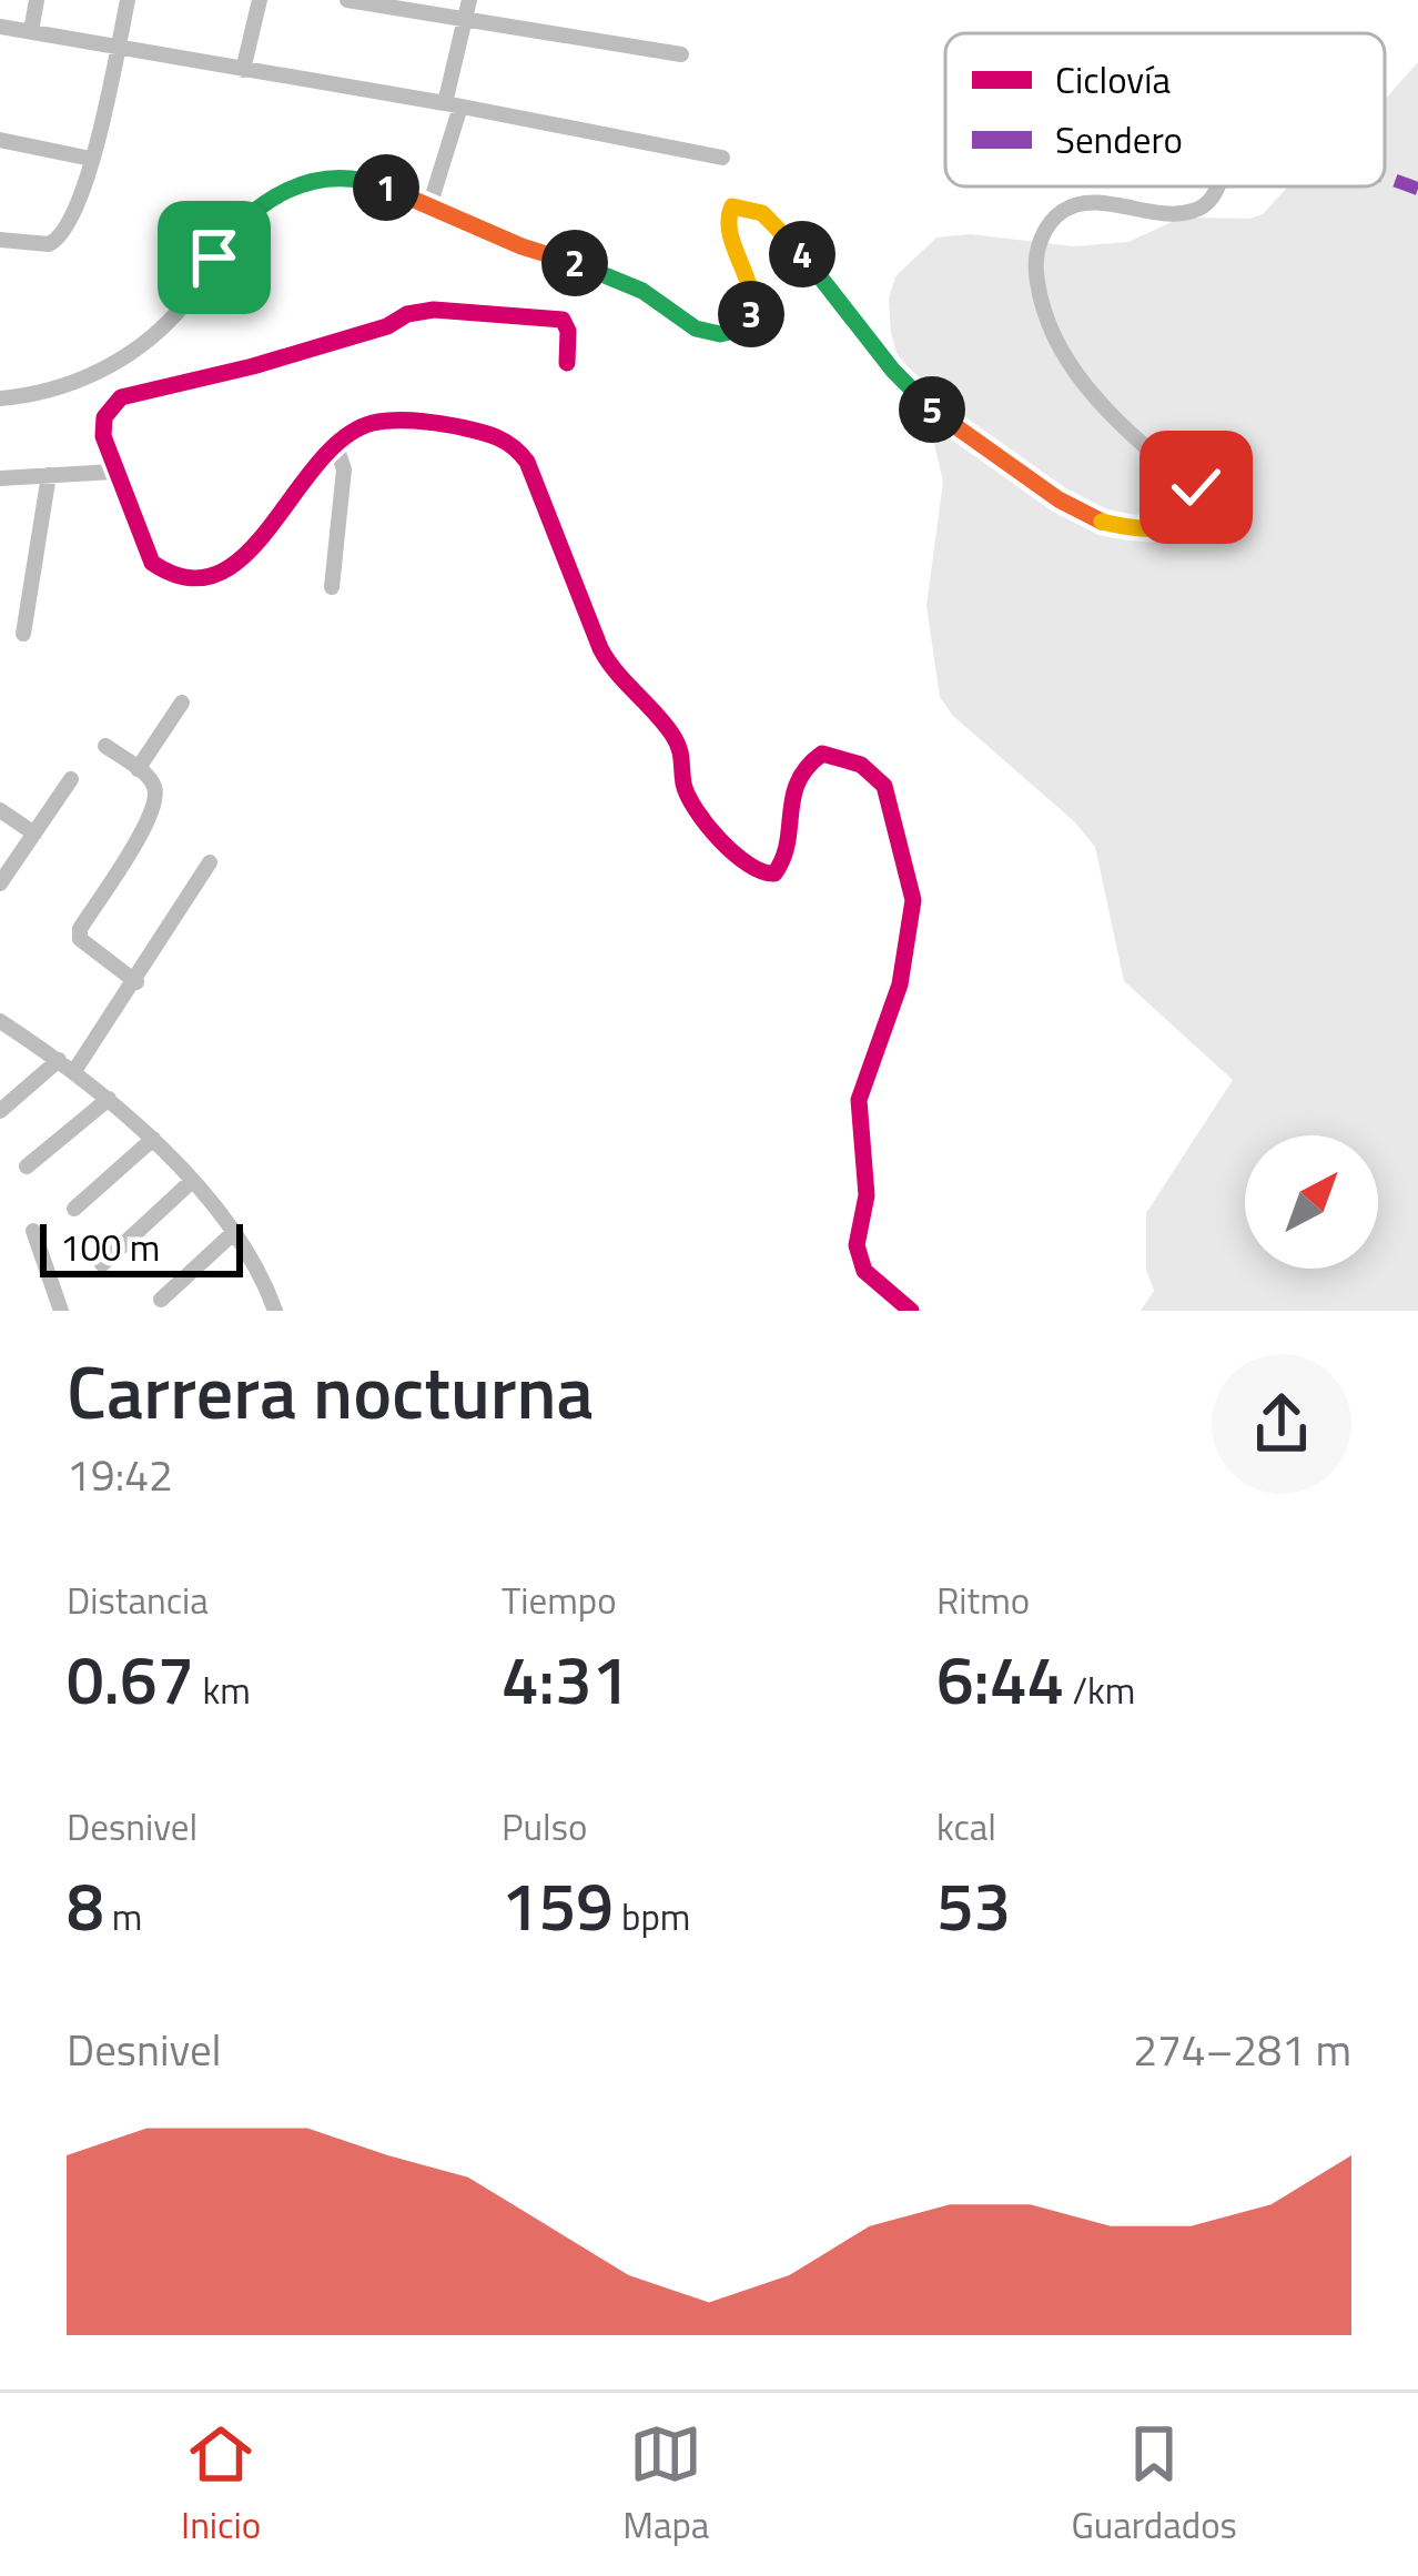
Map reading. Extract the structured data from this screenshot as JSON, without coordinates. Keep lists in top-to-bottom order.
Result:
{
  "legend": ["Ciclovía", "Sendero"],
  "scale_bar": "100 m",
  "north": "top right",
  "page": {
    "pins": [
      "1",
      "4",
      "2",
      "3",
      "5"
    ],
    "scale": "100 m",
    "heading": ["Carrera nocturna", "19:42"],
    "stats": [
      ["Distancia", "0.67 km"],
      ["Tiempo", "4:31"],
      ["Ritmo", "6:44 /km"],
      ["Desnivel", "8 m"],
      ["Pulso", "159 bpm"],
      ["kcal", "53"]
    ],
    "chart": ["Desnivel", "274–281 m"],
    "tabs": ["Inicio", "Mapa", "Guardados"]
  }
}
